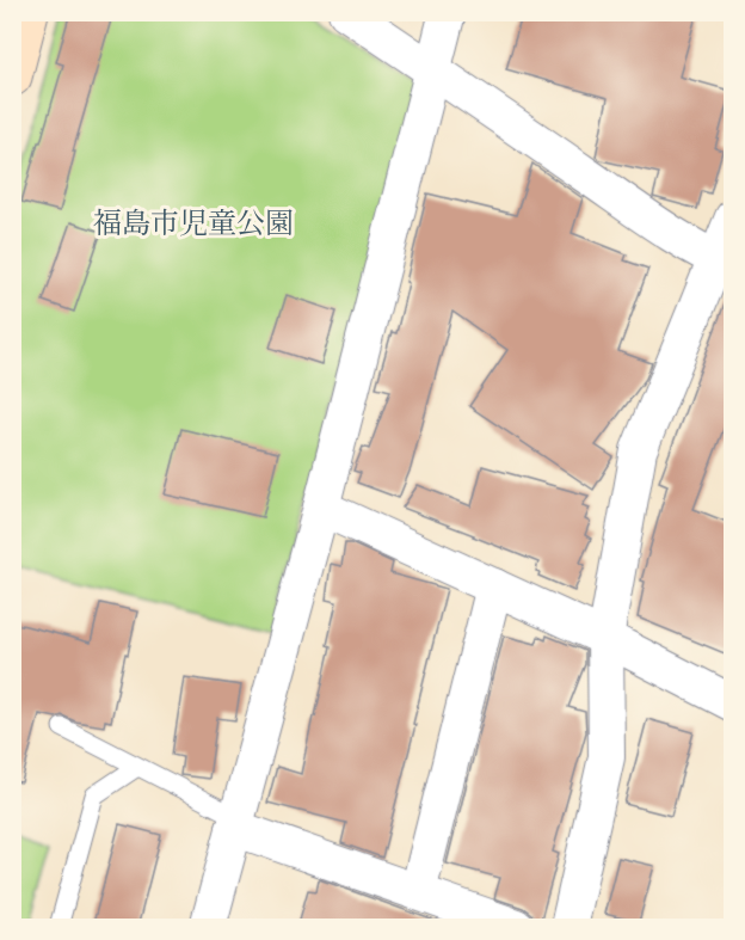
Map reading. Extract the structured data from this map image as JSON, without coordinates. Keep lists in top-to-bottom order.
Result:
{
  "parks": ["福島市児童公園"]
}
